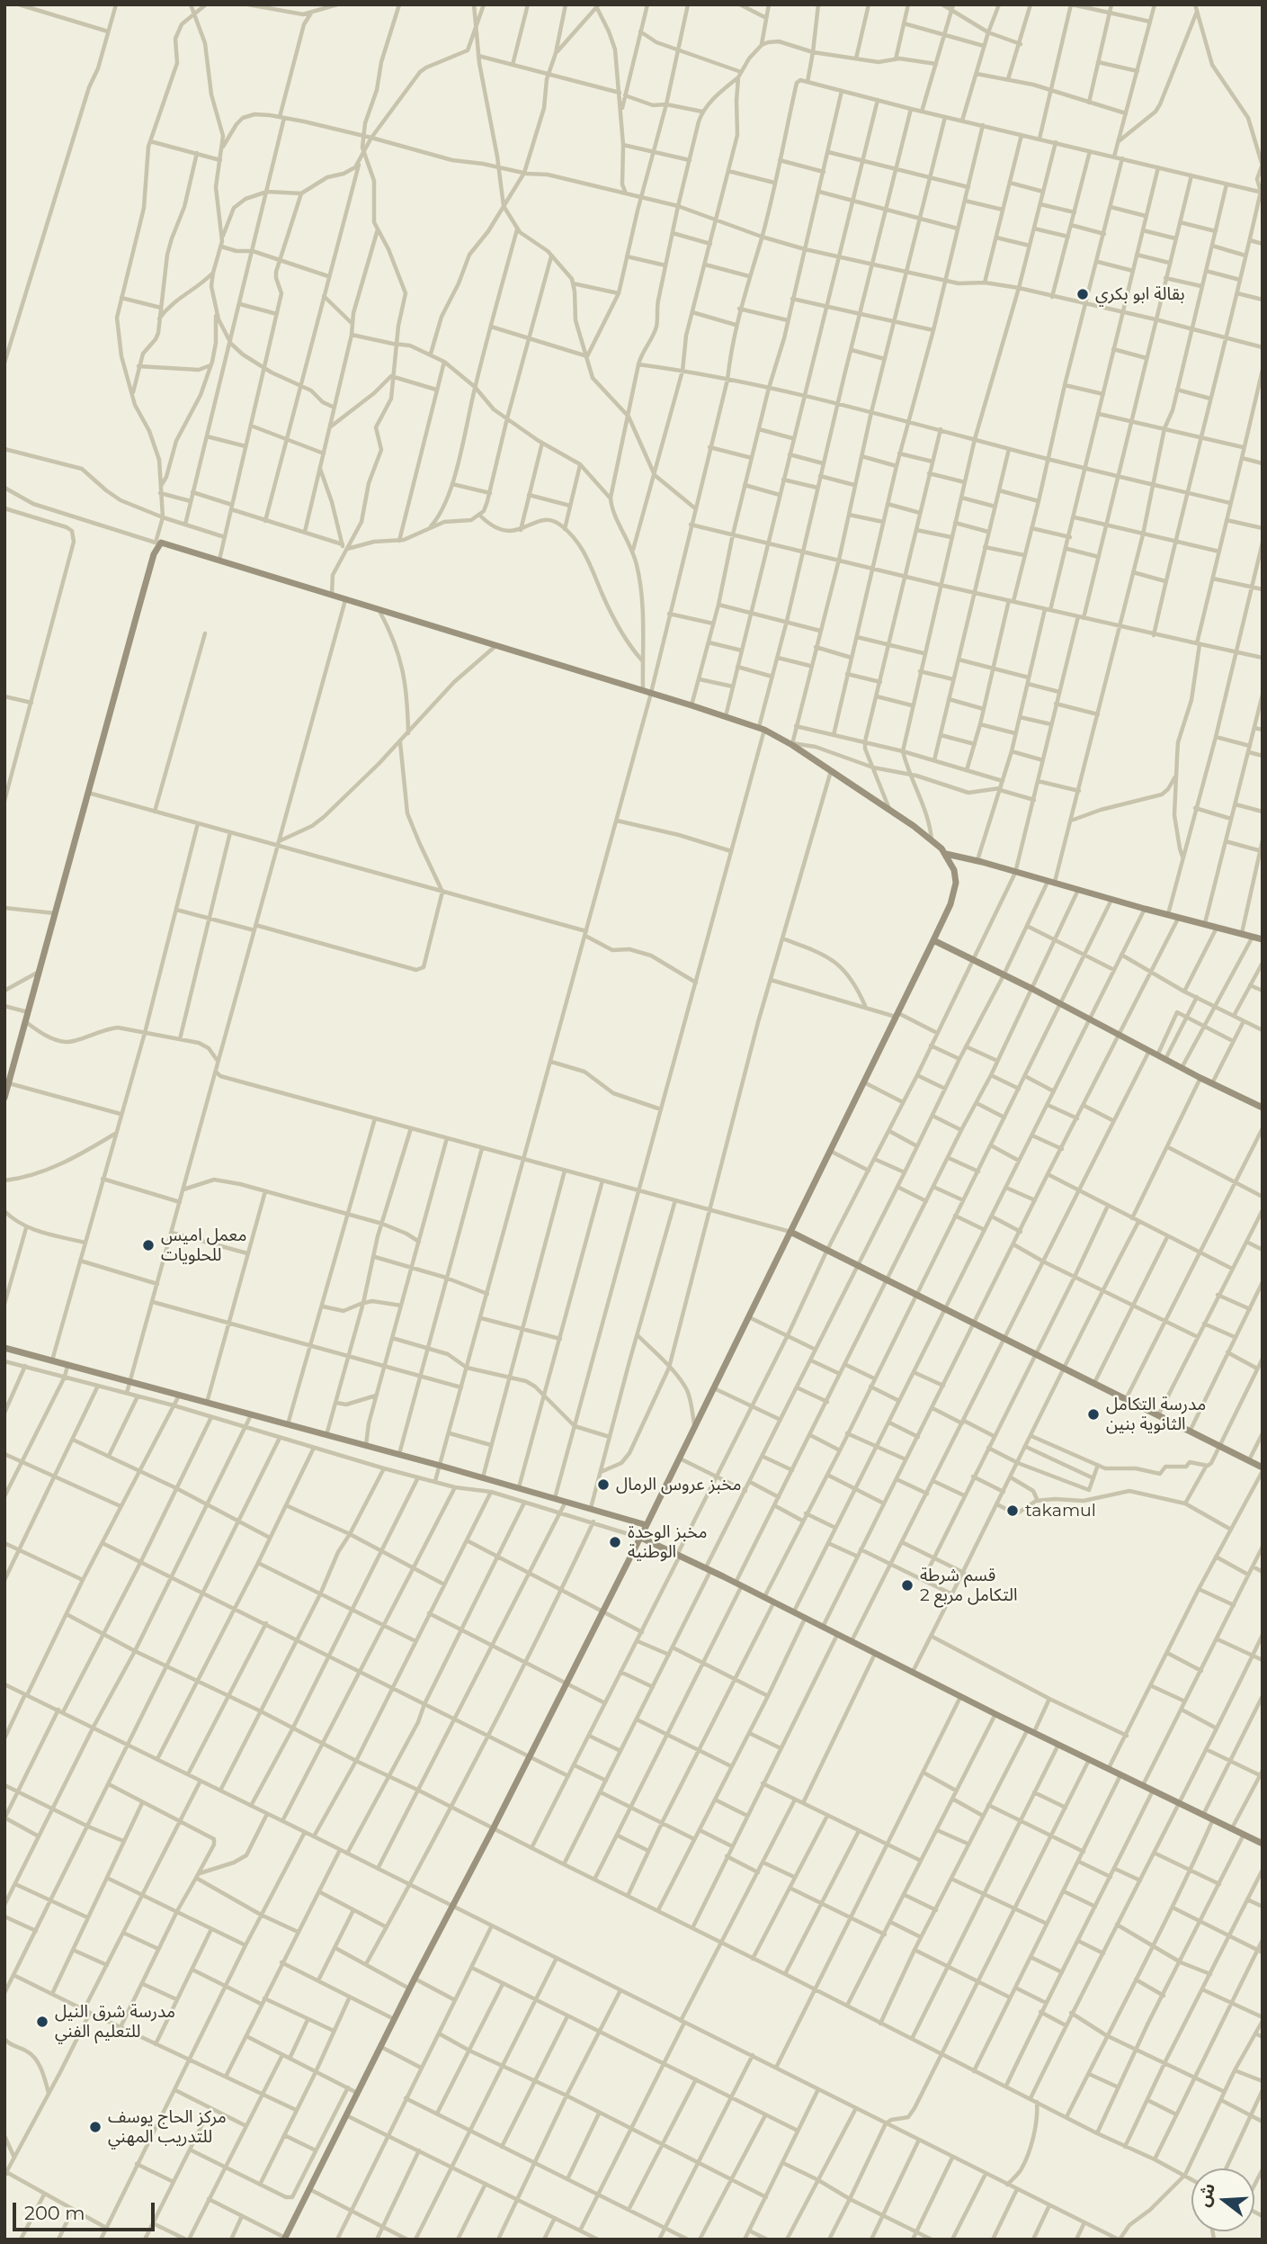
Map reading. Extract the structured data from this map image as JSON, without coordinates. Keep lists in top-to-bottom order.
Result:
{
  "places": [
    "بقالة ابو بكري",
    "معمل اميس للحلويات",
    "مدرسة التكامل الثانوية بنين",
    "مخبز عروس الرمال",
    "takamul",
    "مخبز الوحدة الوطنية",
    "قسم شرطة التكامل مربع 2",
    "مدرسة شرق النيل للتعليم الفني",
    "مركز الحاج يوسف للتدريب المهني"
  ],
  "scale_bar": "200 m",
  "north": "left"
}
